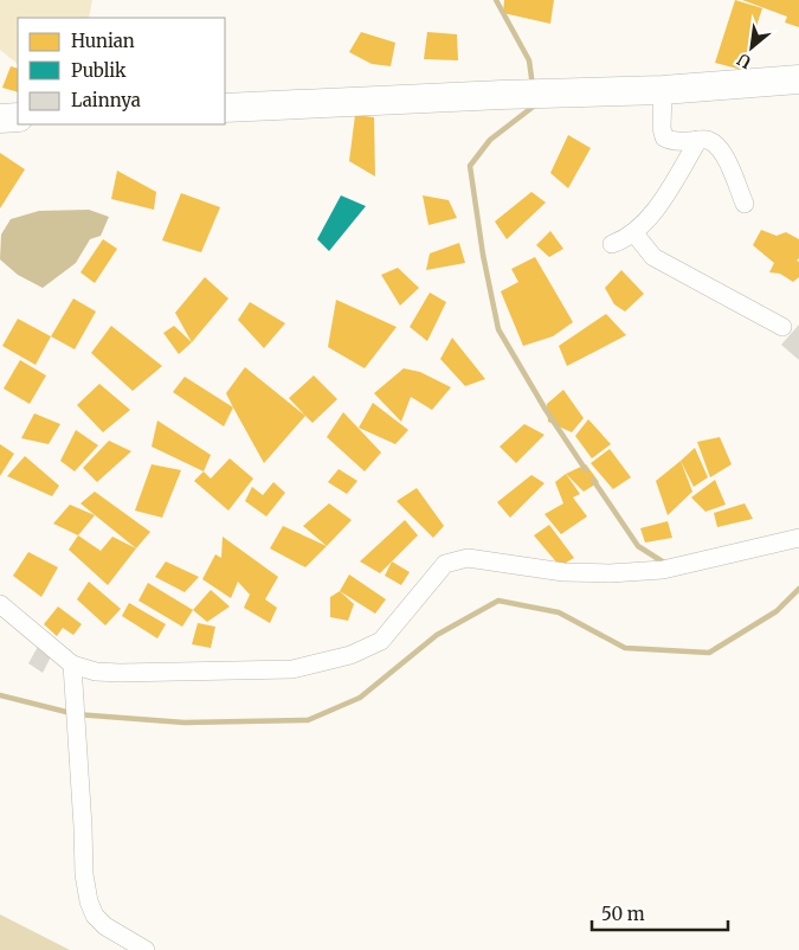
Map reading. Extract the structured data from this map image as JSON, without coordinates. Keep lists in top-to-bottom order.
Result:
{
  "legend": ["Hunian", "Publik", "Lainnya"],
  "scale_bar": "50 m",
  "north": "bottom left"
}
